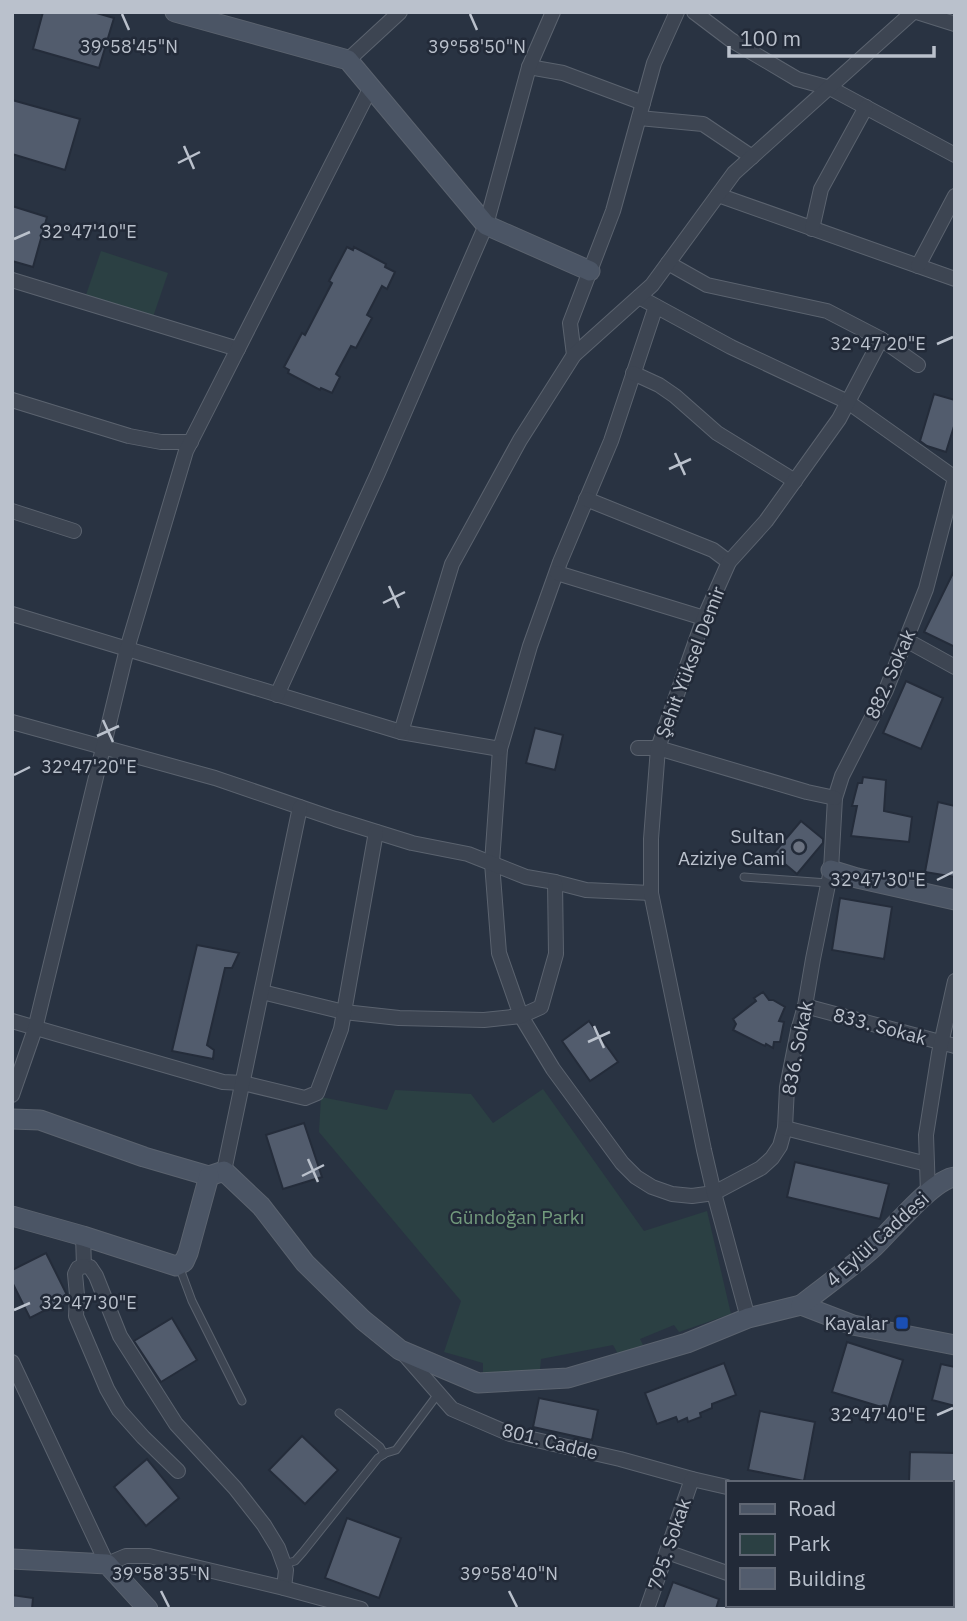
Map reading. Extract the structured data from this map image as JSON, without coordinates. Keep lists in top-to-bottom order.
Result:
{
  "streets": {
    "street": [
      "Şehit Yüksel Demir",
      "882. Sokak",
      "833. Sokak",
      "836. Sokak",
      "4 Eylül Caddesi",
      "801. Cadde",
      "795. Sokak"
    ]
  },
  "crossings": [
    ["Şehit Yüksel Demir", "836. Sokak"],
    ["882. Sokak", "836. Sokak"],
    ["833. Sokak", "836. Sokak"],
    ["801. Cadde", "795. Sokak"]
  ],
  "parks": ["Gündoğan Parkı"],
  "places": {
    "other": ["Sultan Aziziye Cami"],
    "transit": ["Kayalar"]
  },
  "legend": ["Road", "Park", "Building"],
  "scale_bar": "100 m",
  "coordinates": [
    "39°58'45\"N",
    "39°58'50\"N",
    "32°47'10\"E",
    "32°47'20\"E",
    "32°47'30\"E",
    "32°47'40\"E",
    "39°58'35\"N",
    "39°58'40\"N"
  ]
}
